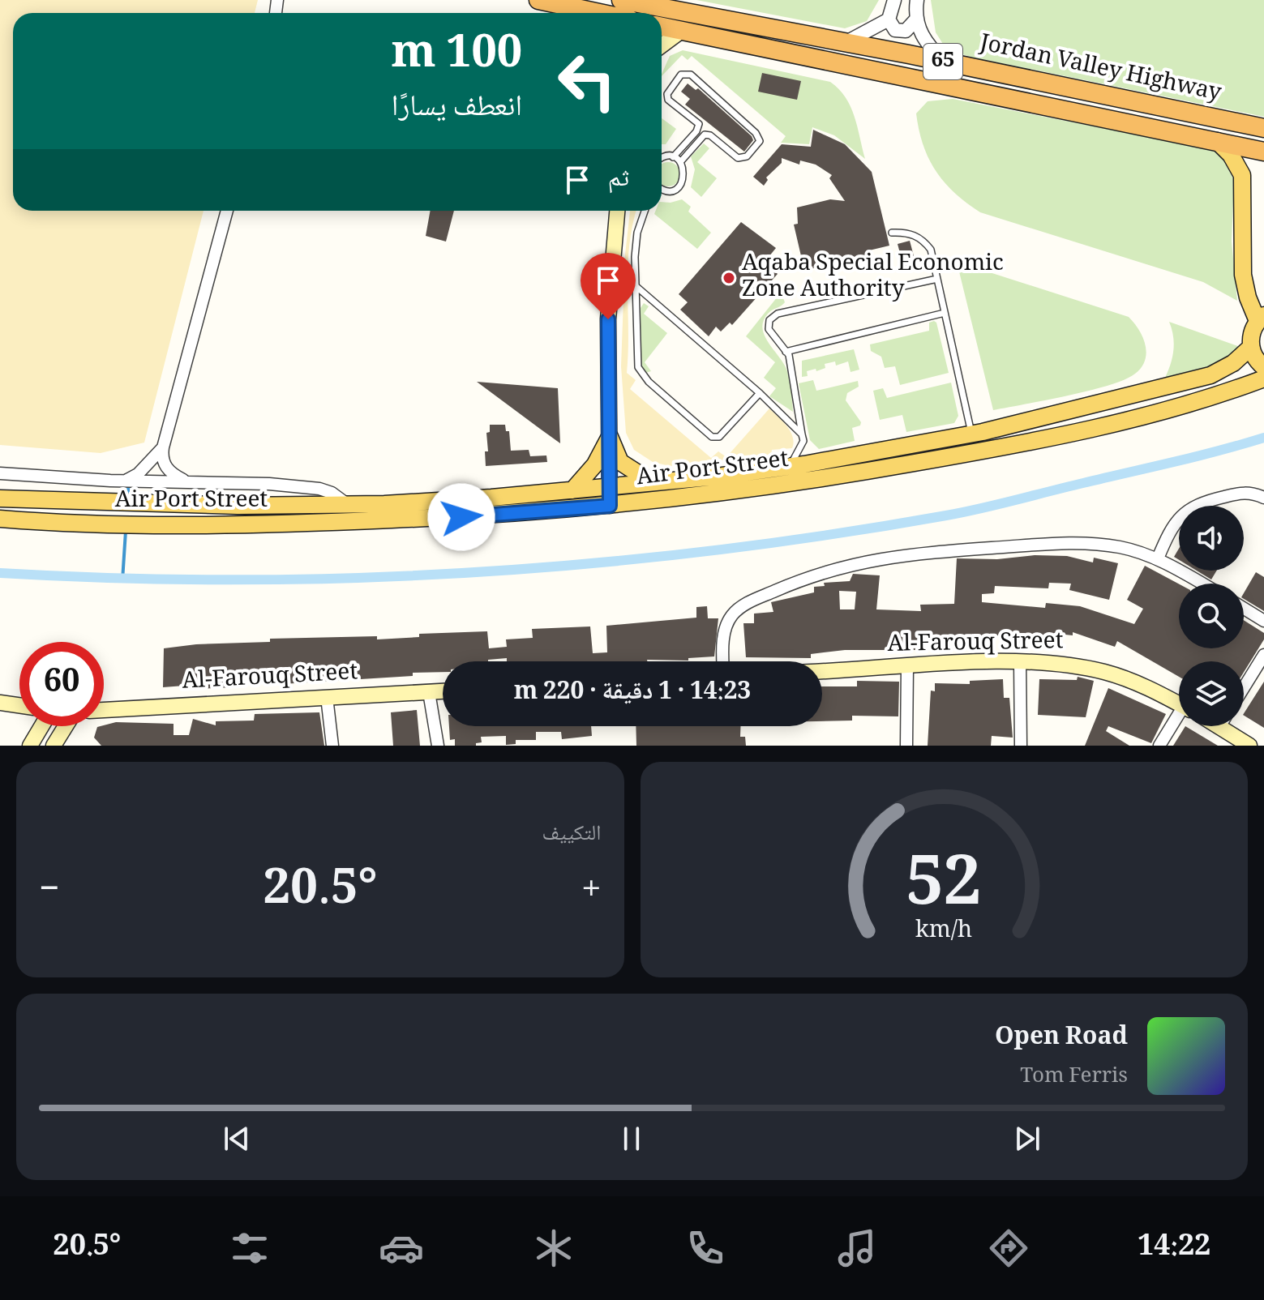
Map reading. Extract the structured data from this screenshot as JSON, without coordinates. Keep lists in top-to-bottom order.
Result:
{
  "streets": {
    "highway": ["65", "Jordan Valley Highway"],
    "main road": ["Air Port Street", "Al-Farouq Street"]
  },
  "places": ["Aqaba Special Economic Zone Authority"],
  "page": {
    "turn": ["100 m", "انعطف يسارًا"],
    "then": "ثم",
    "limit": "60",
    "trip": "14:23 · 1 دقيقة · 220 m",
    "tile": "التكييف",
    "heat": ["−", "20.5°", "+"],
    "song": ["Open Road", "Tom Ferris"],
    "tabs": ["14:22", "20.5°"],
    "gauge": ["52", "km/h"]
  }
}
